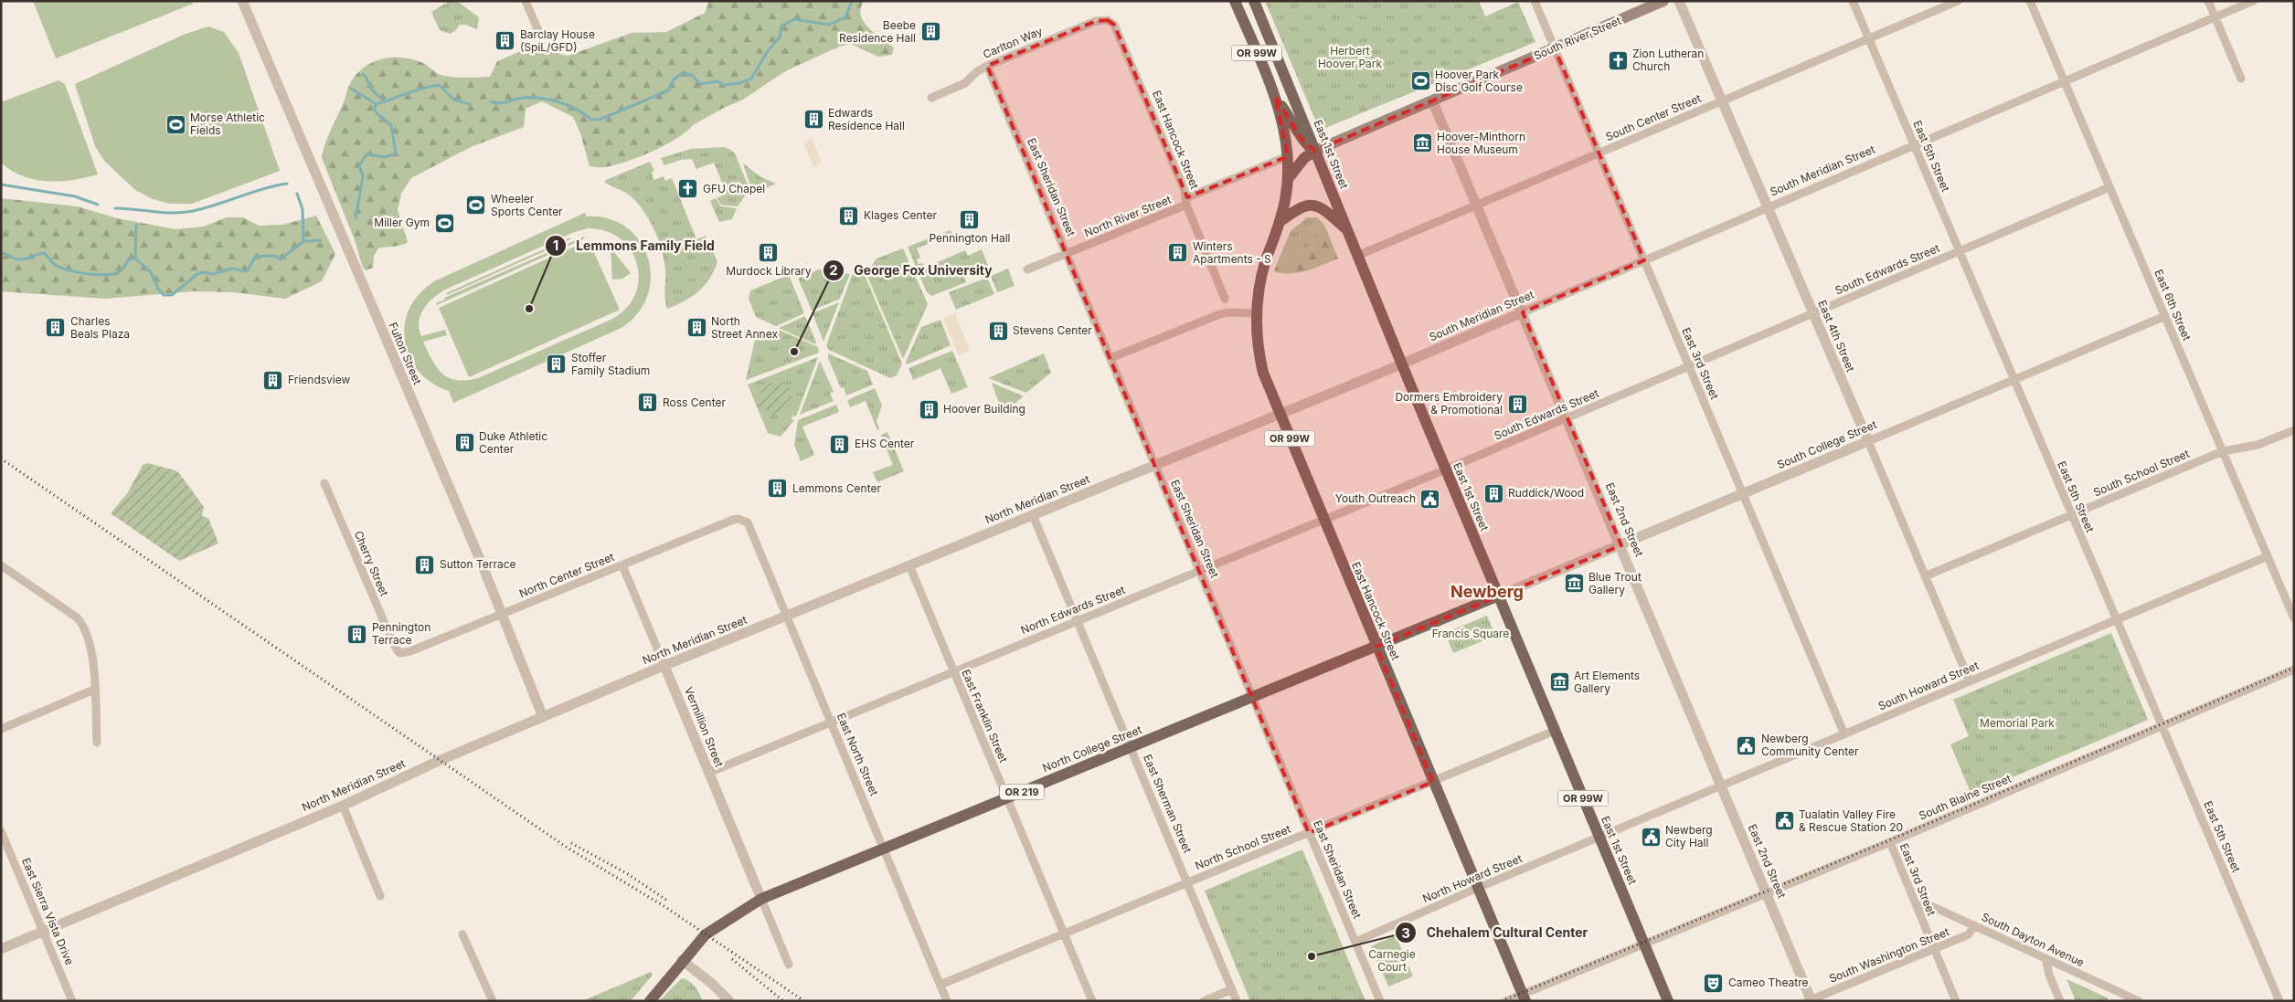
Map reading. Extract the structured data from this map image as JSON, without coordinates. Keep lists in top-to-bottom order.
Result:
{
  "streets": {
    "main road": [
      "South River Street",
      "OR 99W",
      "East Hancock Street",
      "East 1st Street",
      "North College Street",
      "OR 219"
    ],
    "street": [
      "Carlton Way",
      "South Center Street",
      "East 5th Street",
      "South Meridian Street",
      "East Sheridan Street",
      "North River Street",
      "South Edwards Street",
      "East 6th Street",
      "East 4th Street",
      "Fulton Street",
      "East 3rd Street",
      "South College Street",
      "South School Street",
      "North Meridian Street",
      "East 2nd Street",
      "Cherry Street",
      "North Center Street",
      "North Edwards Street",
      "South Howard Street",
      "East Franklin Street",
      "Vermillion Street",
      "East North Street",
      "South Blaine Street",
      "East Sherman Street",
      "North School Street",
      "North Howard Street",
      "East Sierra Vista Drive",
      "South Dayton Avenue",
      "South Washington Street"
    ]
  },
  "crossings": [
    ["South River Street", "East 1st Street"],
    ["South River Street", "East 3rd Street"],
    ["South River Street", "East 2nd Street"],
    ["Carlton Way", "East Hancock Street"],
    ["Carlton Way", "East Sheridan Street"],
    ["OR 99W", "East Hancock Street"],
    ["OR 99W", "North River Street"],
    ["South Center Street", "East 1st Street"],
    ["South Center Street", "East 5th Street"],
    ["South Center Street", "East 4th Street"],
    ["South Center Street", "East 3rd Street"],
    ["South Center Street", "East 2nd Street"],
    ["East Hancock Street", "North River Street"],
    ["East Hancock Street", "North Meridian Street"],
    ["East Hancock Street", "North Edwards Street"],
    ["East Hancock Street", "North College Street"],
    ["East Hancock Street", "South Blaine Street"],
    ["East Hancock Street", "North School Street"],
    ["East Hancock Street", "North Howard Street"],
    ["East 1st Street", "South Meridian Street"],
    ["East 1st Street", "South Edwards Street"],
    ["East 1st Street", "South College Street"],
    ["East 1st Street", "North Meridian Street"],
    ["East 1st Street", "North Edwards Street"],
    ["East 1st Street", "South Howard Street"],
    ["East 1st Street", "North College Street"],
    ["East 1st Street", "South Blaine Street"],
    ["East 1st Street", "North School Street"],
    ["East 1st Street", "North Howard Street"],
    ["East 5th Street", "South Meridian Street"],
    ["East 5th Street", "South Edwards Street"],
    ["East 5th Street", "South College Street"],
    ["East 5th Street", "South School Street"],
    ["East 5th Street", "South Howard Street"],
    ["East 5th Street", "South Blaine Street"],
    ["South Meridian Street", "East 6th Street"],
    ["South Meridian Street", "East 4th Street"],
    ["South Meridian Street", "East 3rd Street"],
    ["South Meridian Street", "North Meridian Street"],
    ["South Meridian Street", "East 2nd Street"],
    ["East Sheridan Street", "North River Street"],
    ["East Sheridan Street", "North Meridian Street"],
    ["East Sheridan Street", "North Edwards Street"],
    ["East Sheridan Street", "North College Street"],
    ["East Sheridan Street", "North School Street"],
    ["East Sheridan Street", "North Howard Street"],
    ["South Edwards Street", "East 6th Street"],
    ["South Edwards Street", "East 4th Street"],
    ["South Edwards Street", "East 3rd Street"],
    ["South Edwards Street", "East 2nd Street"],
    ["South Edwards Street", "North Edwards Street"],
    ["East 6th Street", "South College Street"],
    ["East 6th Street", "South School Street"],
    ["East 6th Street", "South Howard Street"],
    ["East 4th Street", "South College Street"],
    ["East 4th Street", "South School Street"],
    ["East 4th Street", "South Howard Street"],
    ["Fulton Street", "North Meridian Street"],
    ["Fulton Street", "North Center Street"],
    ["East 3rd Street", "South College Street"],
    ["East 3rd Street", "South Howard Street"],
    ["East 3rd Street", "South Blaine Street"],
    ["East 3rd Street", "South Dayton Avenue"],
    ["East 3rd Street", "South Washington Street"],
    ["South College Street", "East 2nd Street"],
    ["South College Street", "North College Street"],
    ["North Meridian Street", "East Franklin Street"],
    ["North Meridian Street", "Vermillion Street"],
    ["North Meridian Street", "East North Street"],
    ["North Meridian Street", "East Sherman Street"],
    ["North Meridian Street", "East Sierra Vista Drive"],
    ["East 2nd Street", "South Howard Street"],
    ["East 2nd Street", "South Blaine Street"],
    ["East 2nd Street", "South Washington Street"],
    ["Cherry Street", "North Center Street"],
    ["North Center Street", "Vermillion Street"],
    ["North Center Street", "East North Street"],
    ["North Edwards Street", "East Franklin Street"],
    ["North Edwards Street", "Vermillion Street"],
    ["North Edwards Street", "East North Street"],
    ["North Edwards Street", "East Sherman Street"],
    ["South Howard Street", "North Howard Street"],
    ["East Franklin Street", "North College Street"],
    ["East Franklin Street", "North School Street"],
    ["Vermillion Street", "North College Street"],
    ["North College Street", "East North Street"],
    ["North College Street", "East Sherman Street"],
    ["East North Street", "North School Street"],
    ["East Sherman Street", "North School Street"],
    ["South Dayton Avenue", "South Washington Street"]
  ],
  "districts": ["Newberg"],
  "parks": [
    "Herbert Hoover Park",
    "Francis Square",
    "Memorial Park",
    "Carnegie Court"
  ],
  "places": {
    "building": [
      "Beebe Residence Hall",
      "Barclay House (SpiL/GFD)",
      "Edwards Residence Hall",
      "Klages Center",
      "Pennington Hall",
      "Murdock Library",
      "Winters Apartments - S",
      "Charles Beals Plaza",
      "North Street Annex",
      "Stevens Center",
      "Stoffer Family Stadium",
      "Friendsview",
      "Ross Center",
      "Dormers Embroidery & Promotional",
      "Hoover Building",
      "Duke Athletic Center",
      "EHS Center",
      "Lemmons Center",
      "Ruddick/Wood",
      "Sutton Terrace",
      "Pennington Terrace"
    ],
    "church": ["Zion Lutheran Church", "GFU Chapel"],
    "sports": [
      "Hoover Park Disc Golf Course",
      "Morse Athletic Fields",
      "Wheeler Sports Center",
      "Miller Gym"
    ],
    "museum": ["Hoover-Minthorn House Museum", "Blue Trout Gallery", "Art Elements Gallery"],
    "other": ["Lemmons Family Field", "George Fox University", "Chehalem Cultural Center"],
    "public building": [
      "Youth Outreach",
      "Newberg Community Center",
      "Tualatin Valley Fire & Rescue Station 20",
      "Newberg City Hall"
    ],
    "theatre": ["Cameo Theatre"]
  }
}
